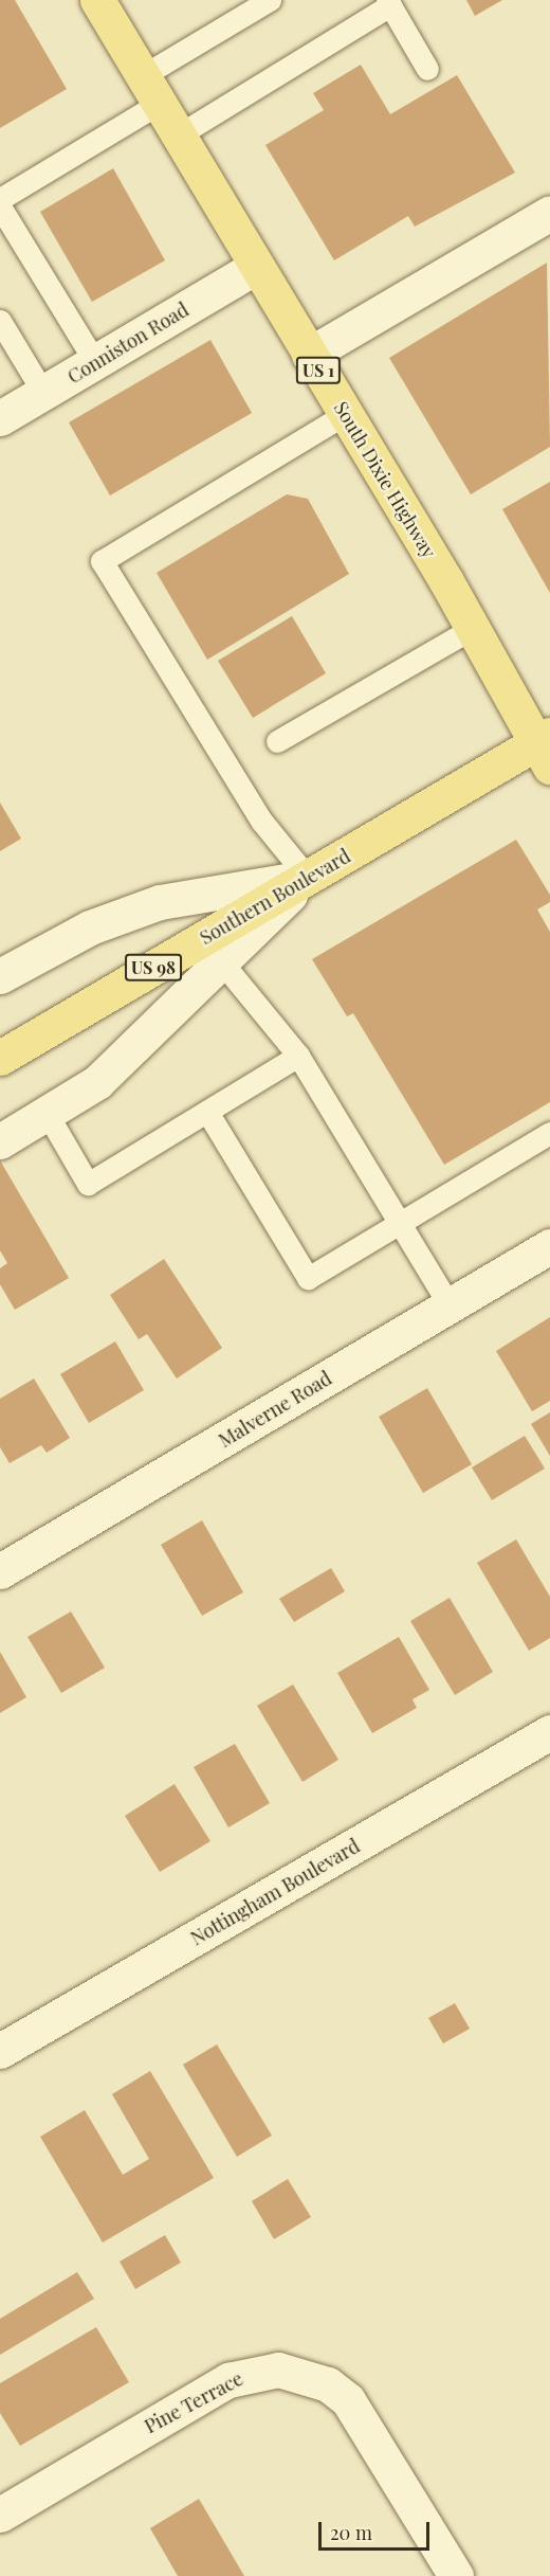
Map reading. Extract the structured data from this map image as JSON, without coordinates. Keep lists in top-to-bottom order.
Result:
{
  "streets": {
    "main road": [
      "US 1",
      "South Dixie Highway",
      "Southern Boulevard",
      "US 98"
    ],
    "street": [
      "Conniston Road",
      "Malverne Road",
      "Nottingham Boulevard",
      "Pine Terrace"
    ]
  },
  "crossings": [
    ["Conniston Road", "South Dixie Highway"],
    ["South Dixie Highway", "Southern Boulevard"]
  ],
  "scale_bar": "20 m"
}
